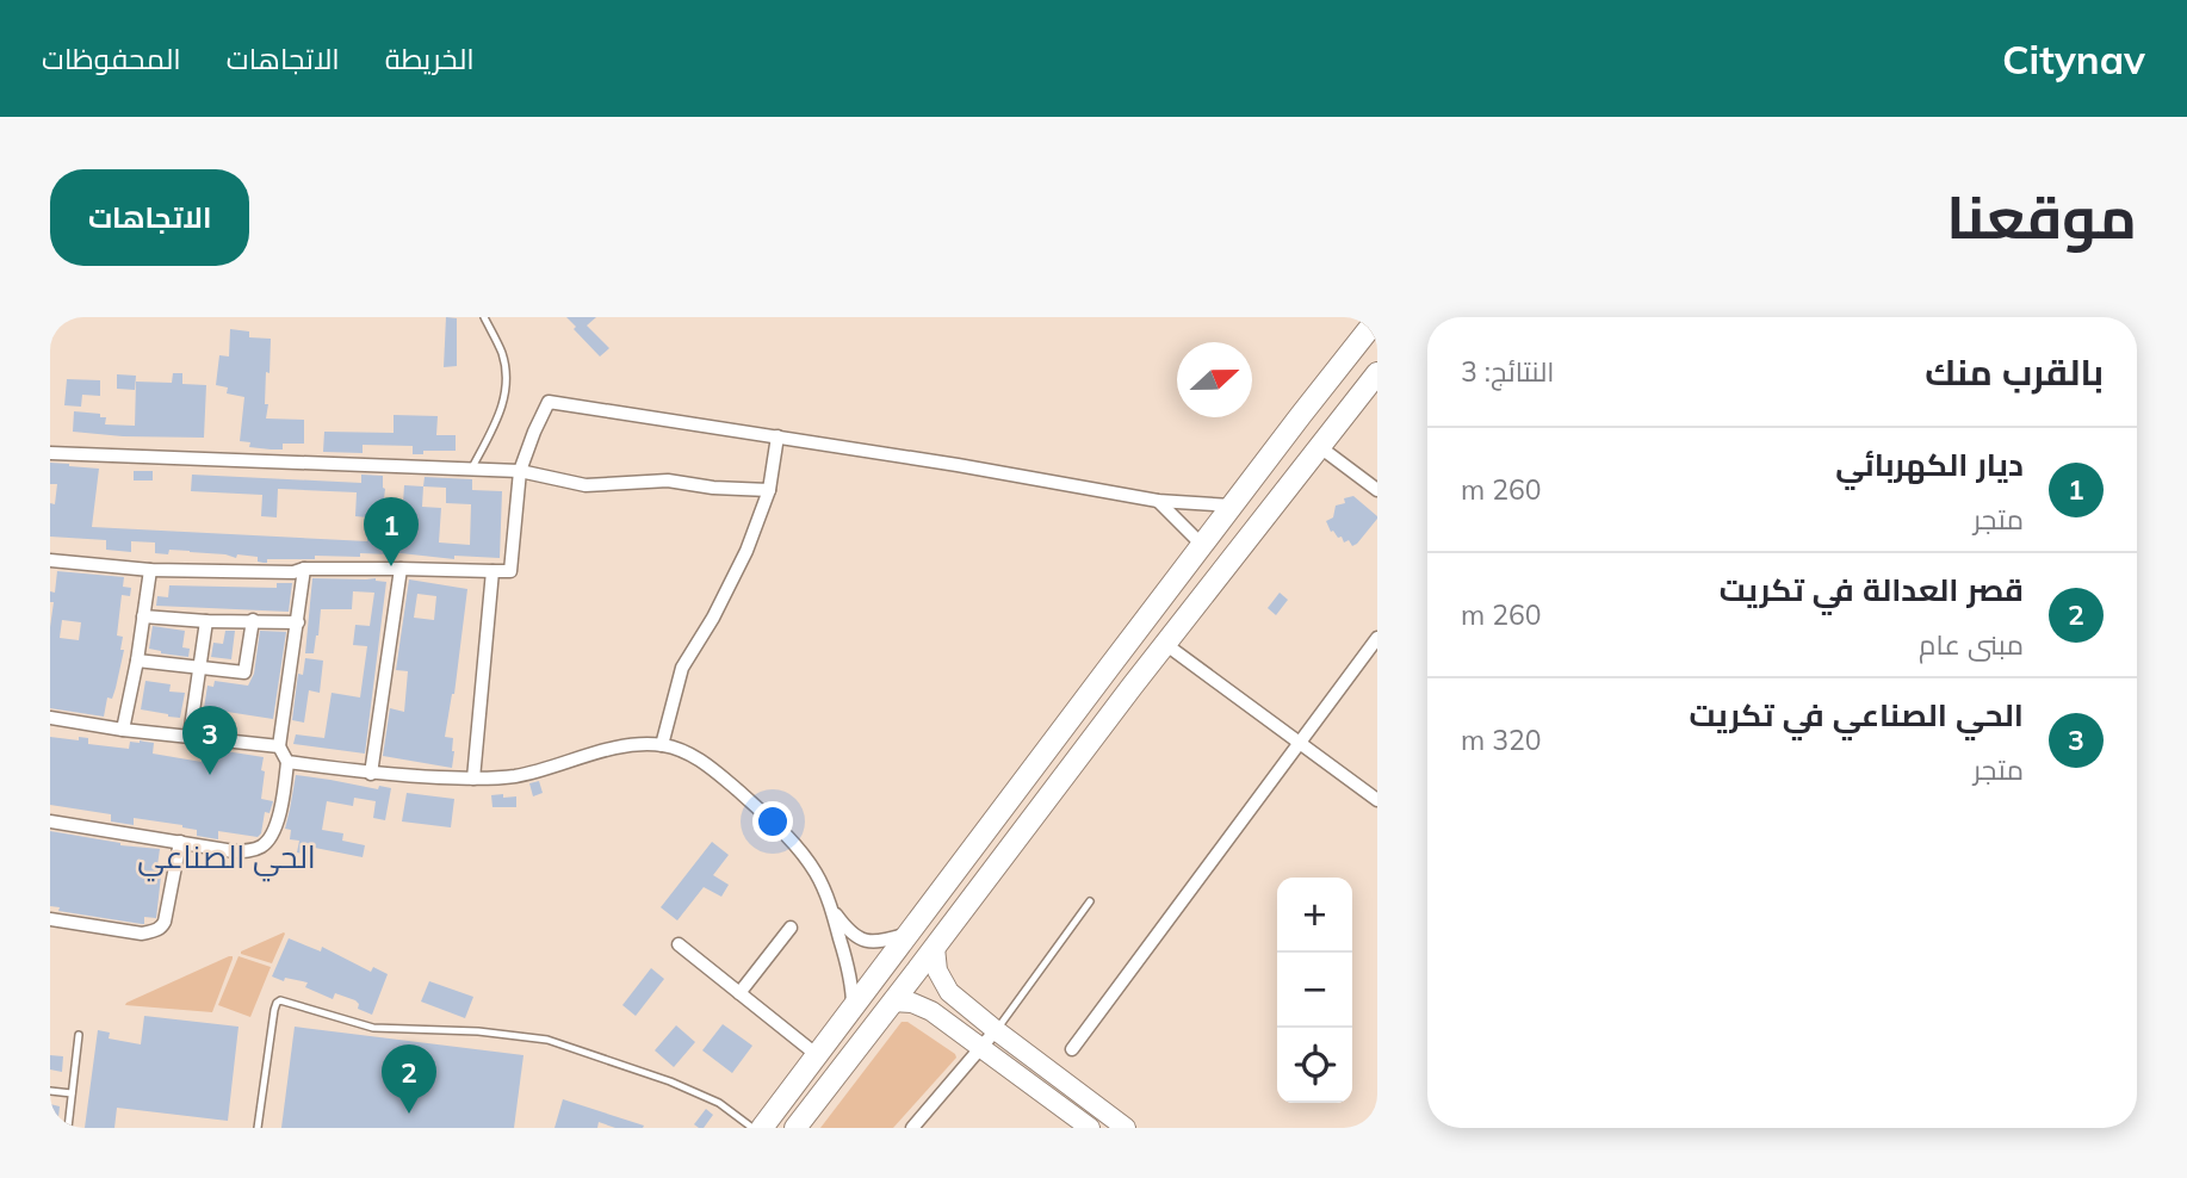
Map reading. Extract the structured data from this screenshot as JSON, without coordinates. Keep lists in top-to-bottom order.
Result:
{
  "districts": ["الحي الصناعي"],
  "north": "right",
  "page": {
    "header": "Citynav",
    "nav": ["الخريطة", "الاتجاهات", "المحفوظات"],
    "title": "موقعنا",
    "buttons": "الاتجاهات",
    "heading": ["بالقرب منك", "النتائج: 3"],
    "list": [
      {
        "mark": "1",
        "name": "ديار الكهربائي",
        "note": "متجر",
        "value": "260 m"
      },
      {
        "mark": "2",
        "name": "قصر العدالة في تكريت",
        "note": "مبنى عام",
        "value": "260 m"
      },
      {
        "mark": "3",
        "name": "الحي الصناعي في تكريت",
        "note": "متجر",
        "value": "320 m"
      }
    ],
    "pins": ["1", "3", "2"],
    "map_buttons": ["+", "−"]
  }
}
